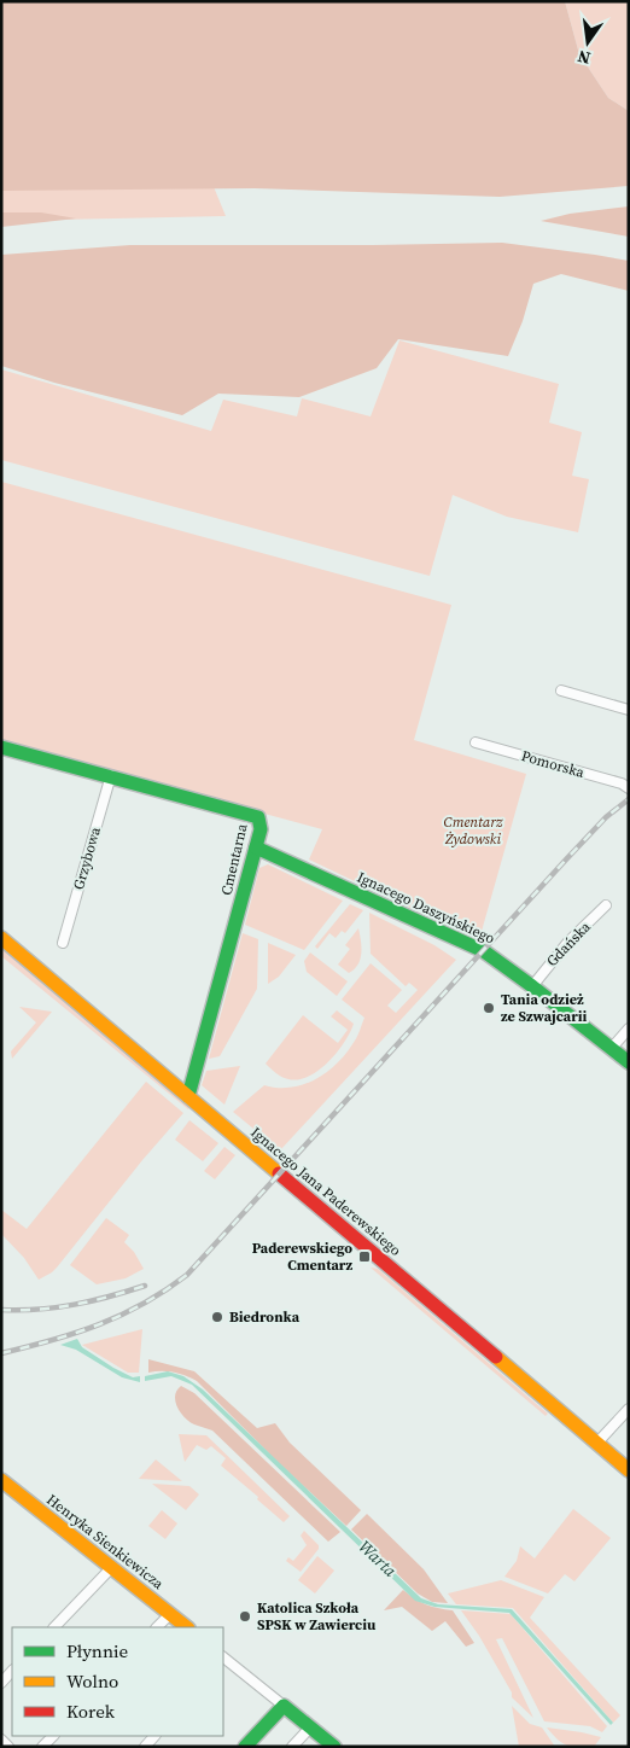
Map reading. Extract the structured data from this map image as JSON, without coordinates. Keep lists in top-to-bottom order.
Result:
{
  "streets": {
    "street": [
      "Pomorska",
      "Grzybowa",
      "Cmentarna",
      "Ignacego Daszyńskiego",
      "Gdańska",
      "Ignacego Jana Paderewskiego",
      "Henryka Sienkiewicza"
    ]
  },
  "crossings": [
    ["Grzybowa", "Cmentarna"],
    ["Cmentarna", "Ignacego Daszyńskiego"],
    ["Cmentarna", "Ignacego Jana Paderewskiego"],
    ["Ignacego Daszyńskiego", "Gdańska"]
  ],
  "water": ["Warta"],
  "parks": ["Cmentarz Żydowski"],
  "places": {
    "other": ["Tania odzież ze Szwajcarii", "Biedronka", "Katolica Szkoła SPSK w Zawierciu"],
    "transit": ["Paderewskiego Cmentarz"]
  },
  "legend": ["Płynnie", "Wolno", "Korek"],
  "north": "bottom"
}
